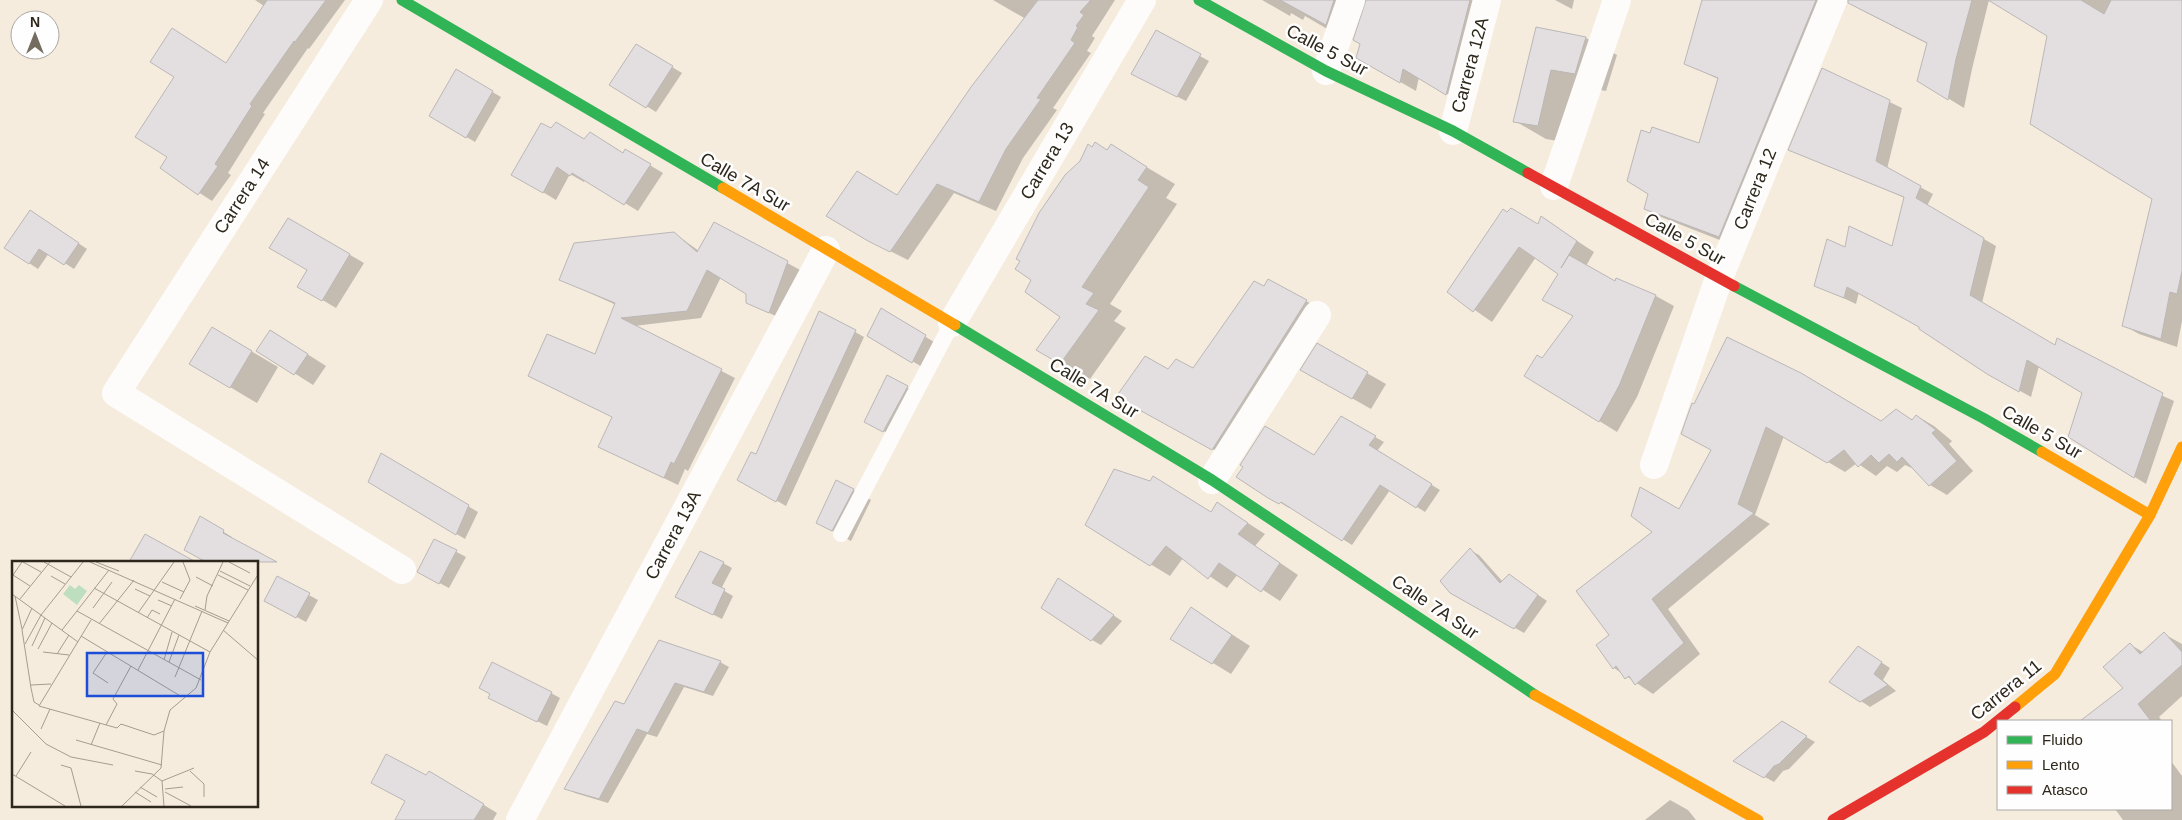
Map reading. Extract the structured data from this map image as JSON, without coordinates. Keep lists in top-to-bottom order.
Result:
{
  "streets": {
    "street": [
      "Calle 5 Sur",
      "Carrera 12A",
      "Carrera 13",
      "Calle 7A Sur",
      "Carrera 12",
      "Carrera 14",
      "Carrera 13A",
      "Carrera 11"
    ]
  },
  "crossings": [
    ["Calle 5 Sur", "Carrera 12A"],
    ["Calle 5 Sur", "Carrera 12"],
    ["Calle 5 Sur", "Carrera 11"],
    ["Carrera 13", "Calle 7A Sur"],
    ["Calle 7A Sur", "Carrera 13A"]
  ],
  "legend": ["Fluido", "Lento", "Atasco"],
  "north": "top"
}
